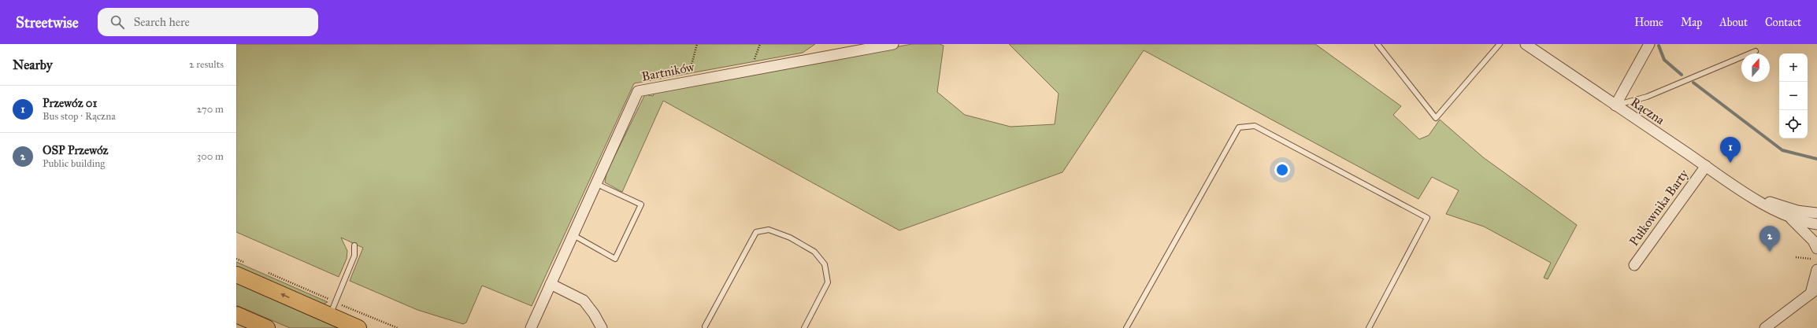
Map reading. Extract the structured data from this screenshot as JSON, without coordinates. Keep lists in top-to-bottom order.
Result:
{
  "streets": {
    "street": ["Bartników", "Rączna", "Pułkownika Barty"]
  },
  "crossings": [
    ["Rączna", "Pułkownika Barty"]
  ],
  "north": "top",
  "page": {
    "header": "Streetwise",
    "search": "Search here",
    "nav": [
      "Home",
      "Map",
      "About",
      "Contact"
    ],
    "heading": ["Nearby", "2 results"],
    "map_buttons": ["+", "−"],
    "list": [
      {
        "mark": "1",
        "name": "Przewóz 01",
        "note": "Bus stop · Rączna",
        "value": "270 m"
      },
      {
        "mark": "2",
        "name": "OSP Przewóz",
        "note": "Public building",
        "value": "300 m"
      }
    ],
    "pins": ["1", "2"]
  }
}
